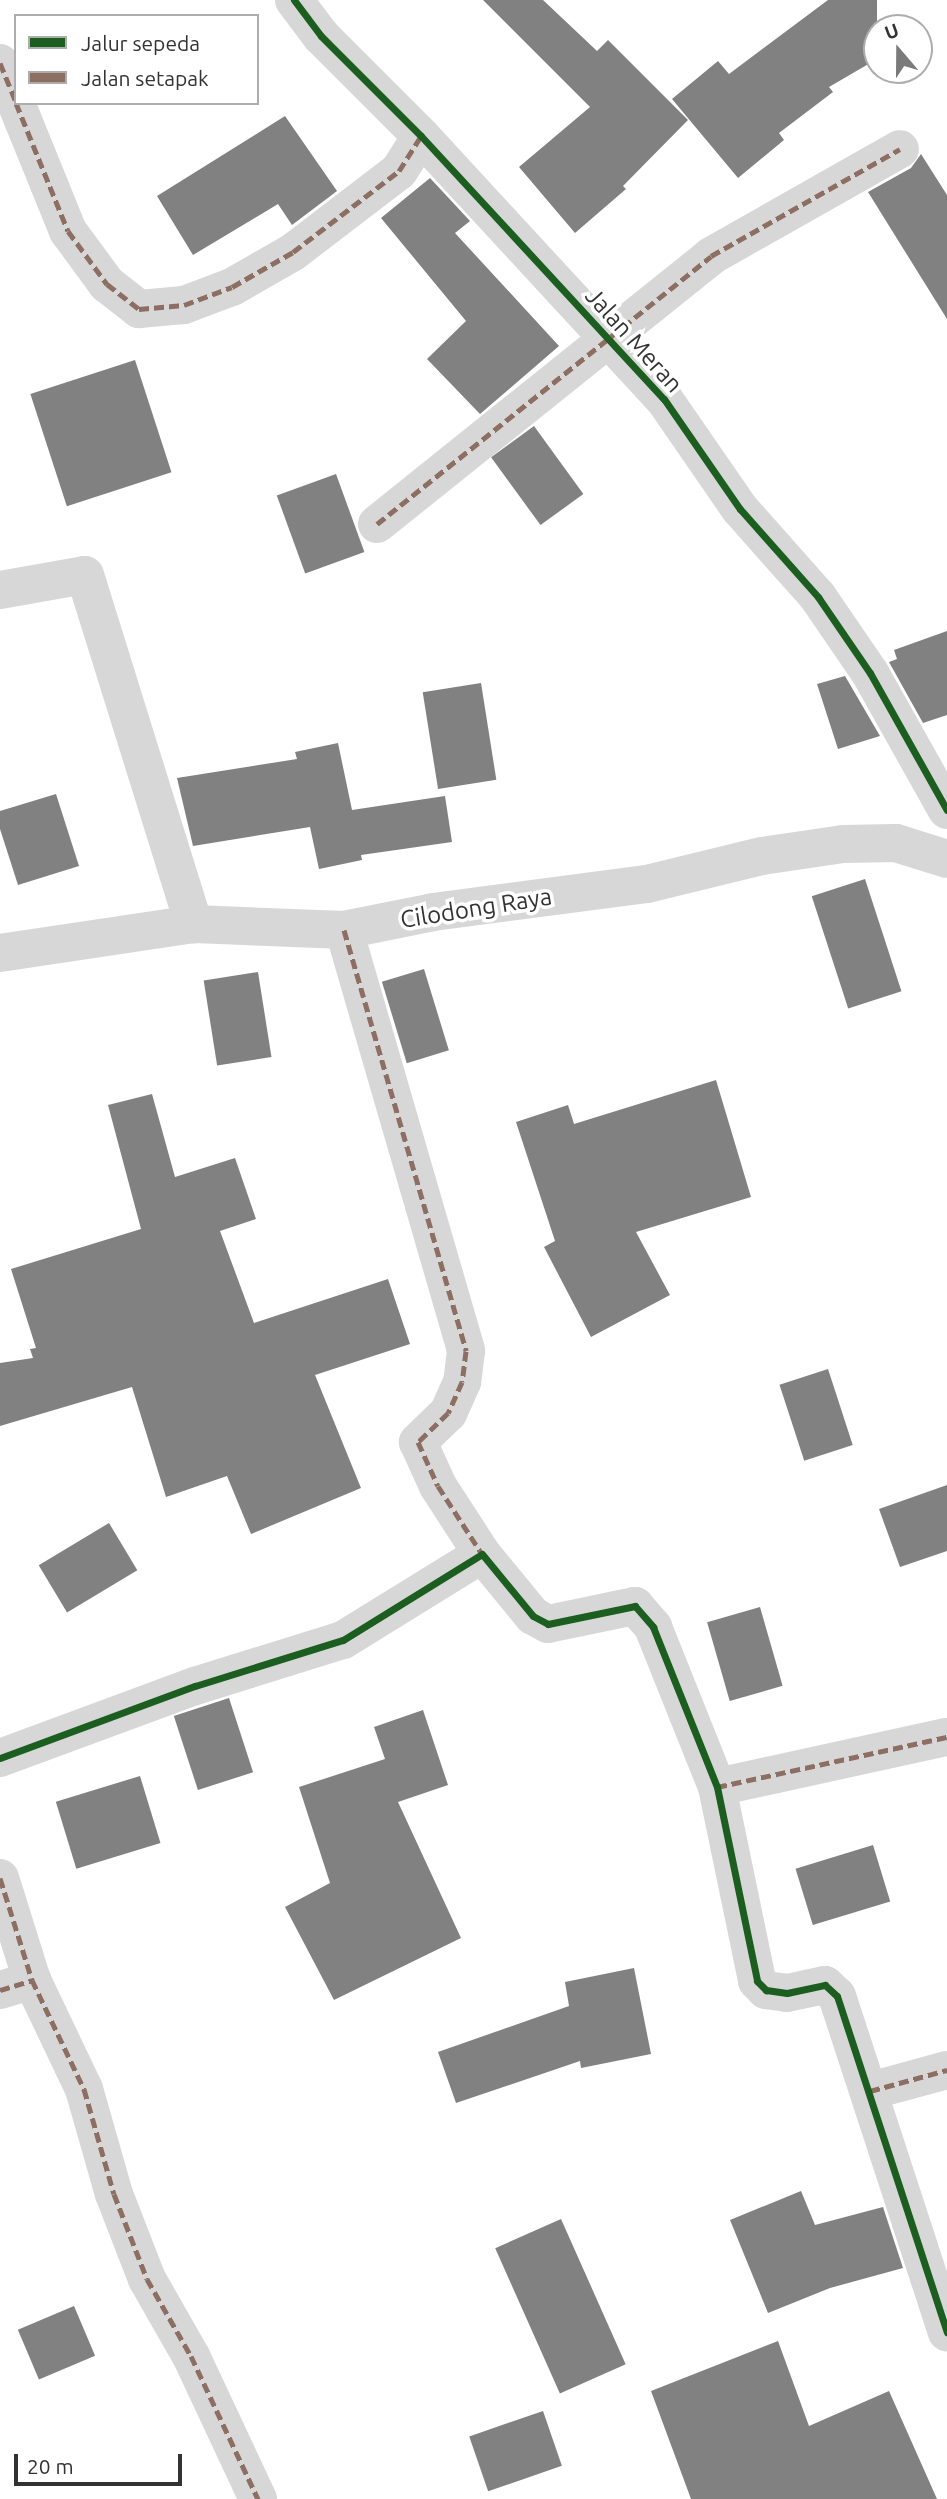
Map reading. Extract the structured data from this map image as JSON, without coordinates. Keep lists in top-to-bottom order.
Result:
{
  "streets": {
    "street": ["Jalan Meran", "Cilodong Raya"]
  },
  "legend": ["Jalur sepeda", "Jalan setapak"],
  "scale_bar": "20 m",
  "north": "top"
}
